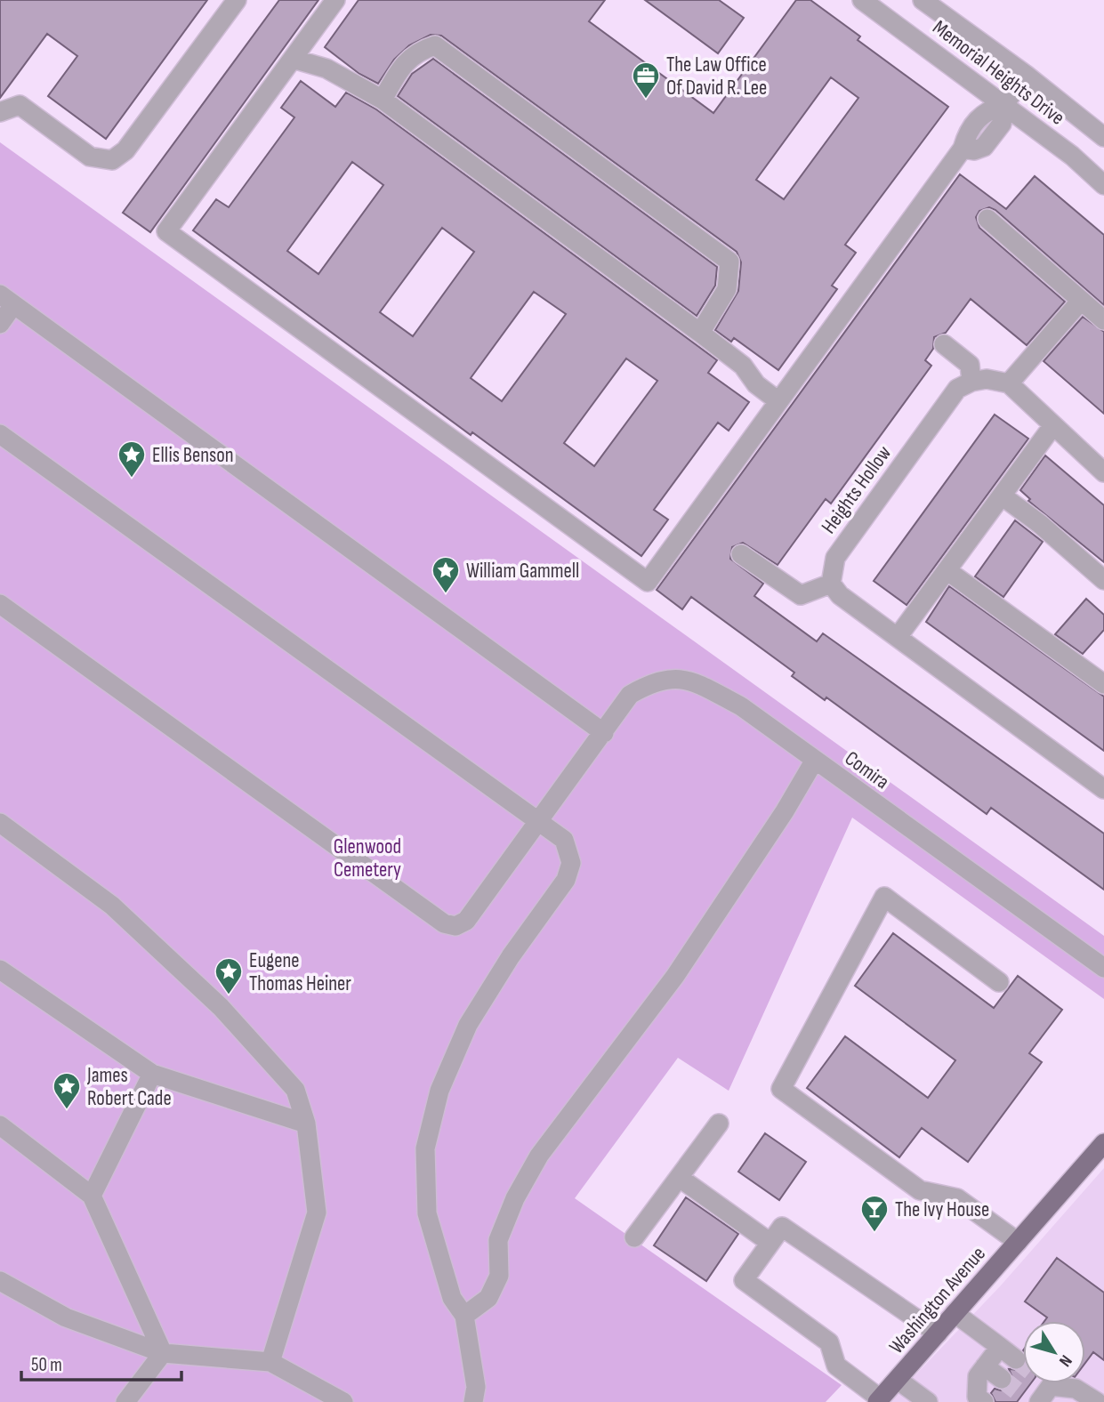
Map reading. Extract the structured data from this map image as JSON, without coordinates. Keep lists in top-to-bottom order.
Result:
{
  "streets": {
    "main road": ["Washington Avenue"],
    "street": ["Memorial Heights Drive", "Heights Hollow", "Comira"]
  },
  "parks": ["Glenwood Cemetery"],
  "places": {
    "office": ["The Law Office Of David R. Lee"],
    "place": [
      "Ellis Benson",
      "William Gammell",
      "Eugene Thomas Heiner",
      "James Robert Cade"
    ],
    "bar": ["The Ivy House"]
  },
  "scale_bar": "50 m",
  "north": "bottom right"
}
